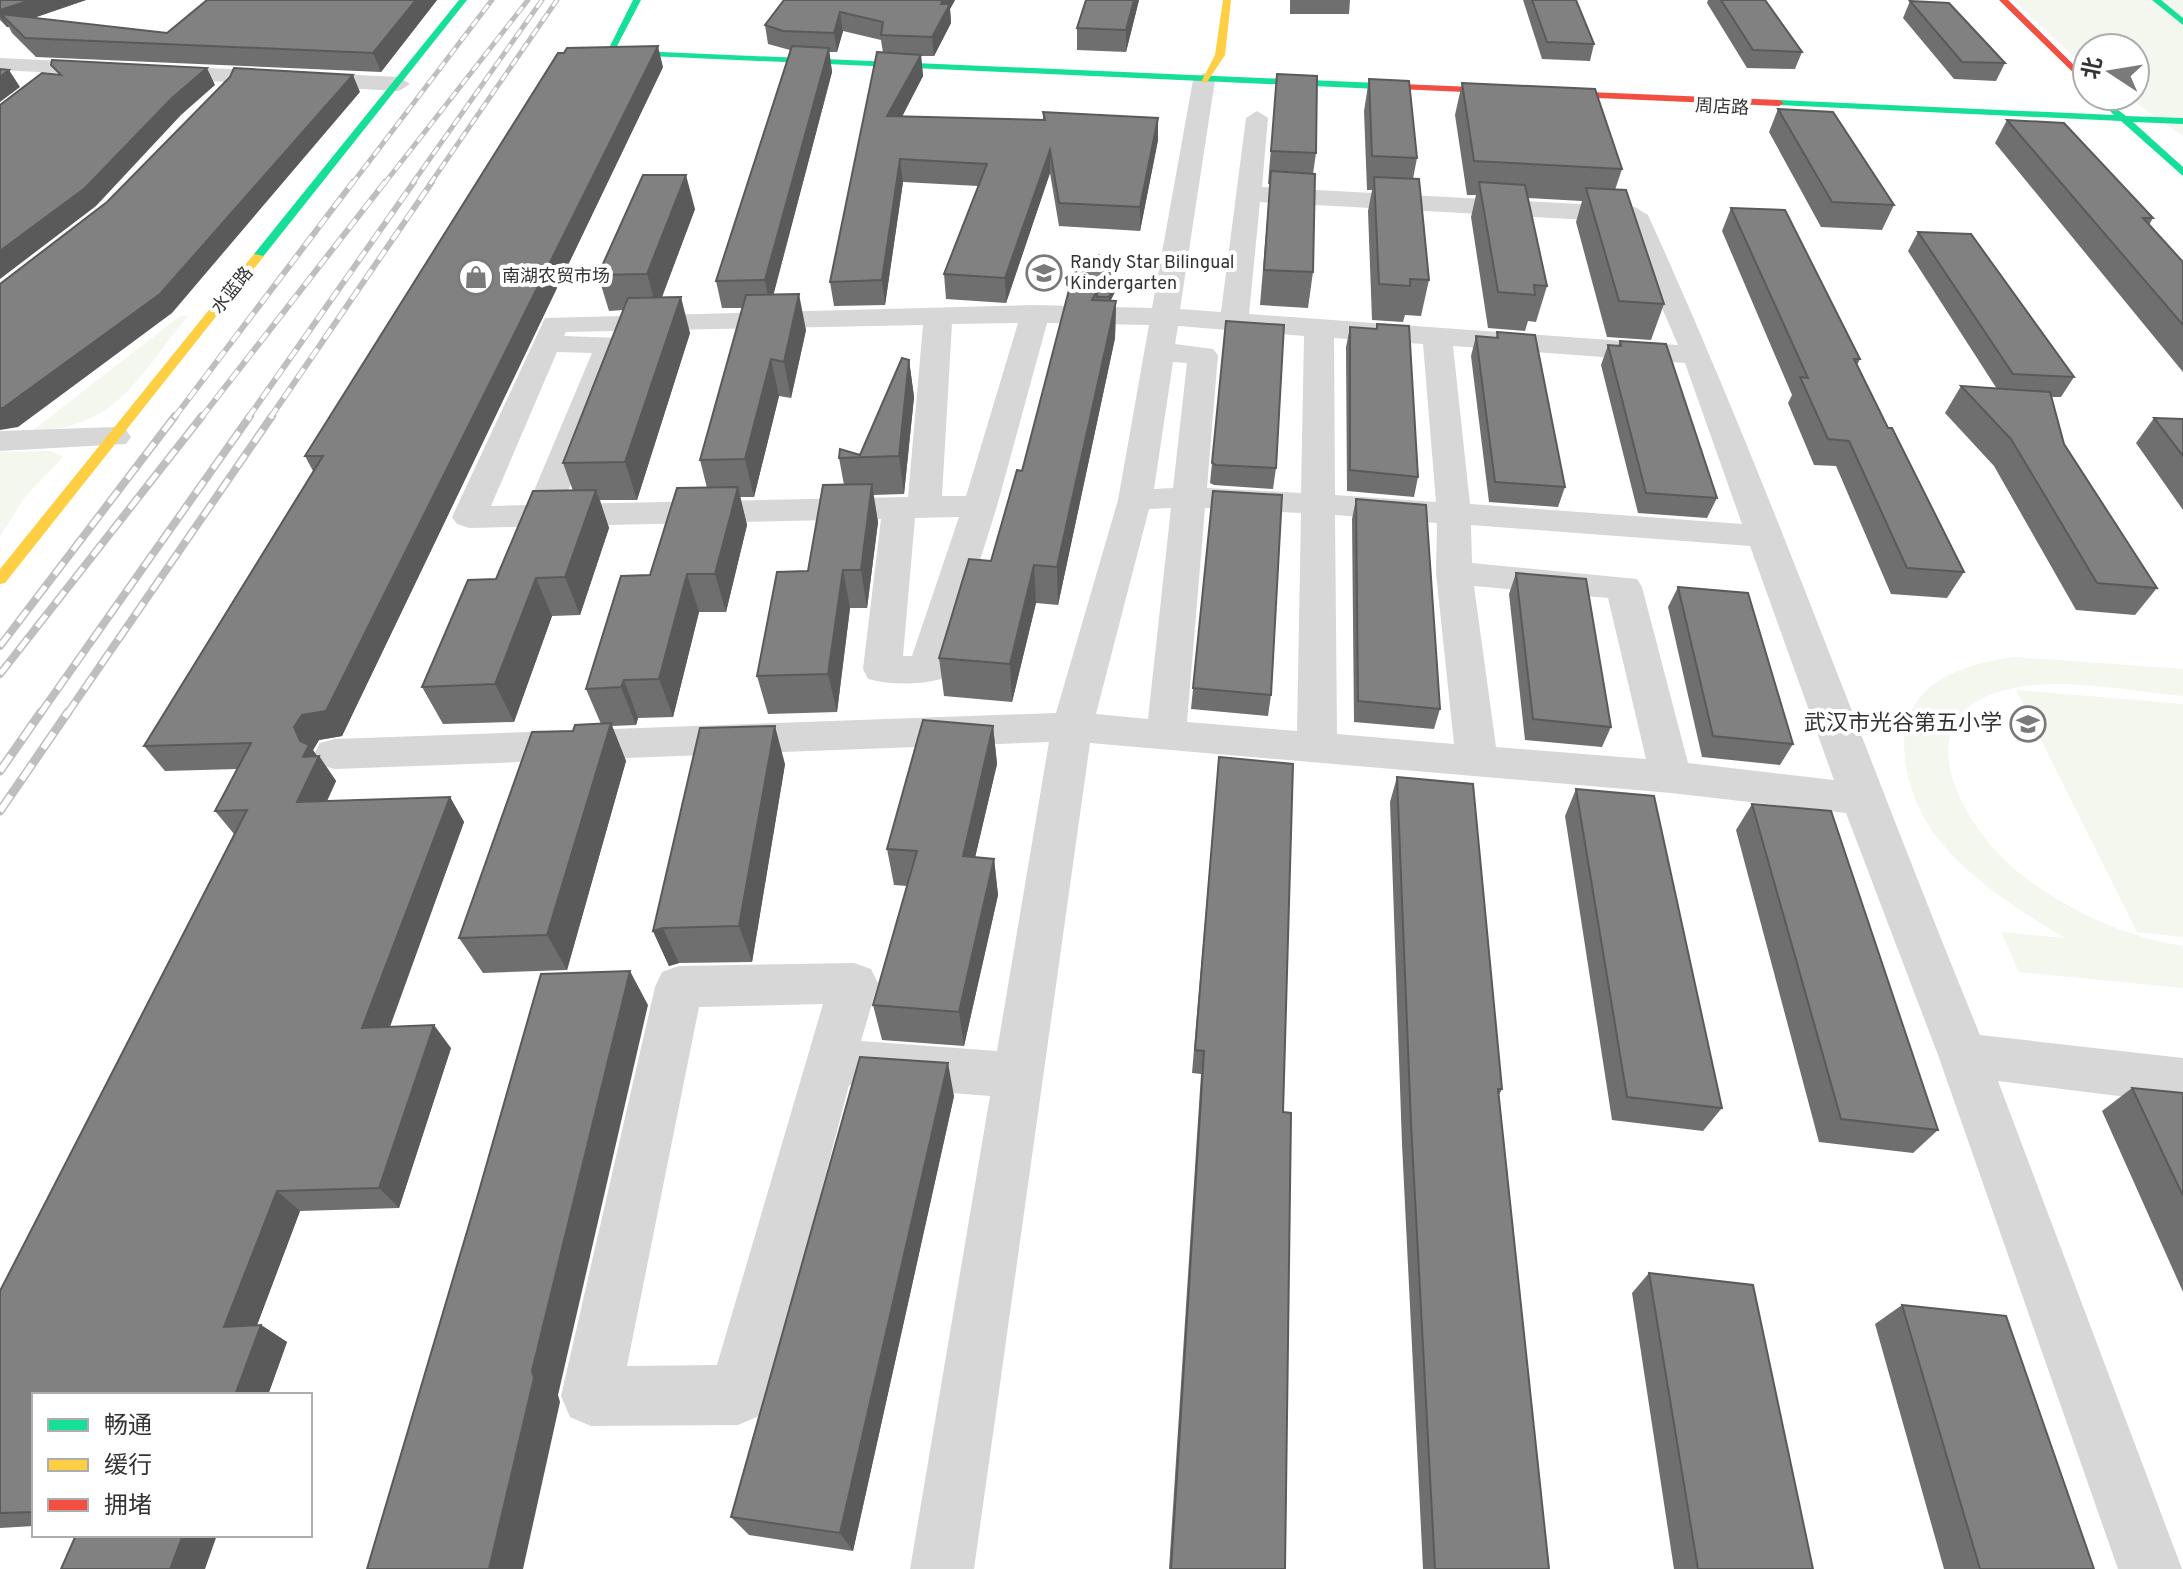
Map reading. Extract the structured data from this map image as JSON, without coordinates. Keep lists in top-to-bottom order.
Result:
{
  "streets": {
    "main road": ["周店路", "水蓝路"]
  },
  "places": {
    "school or university": ["Randy Star Bilingual Kindergarten", "武汉市光谷第五小学"],
    "shop": ["南湖农贸市场"]
  },
  "legend": ["畅通", "缓行", "拥堵"],
  "north": "left"
}
